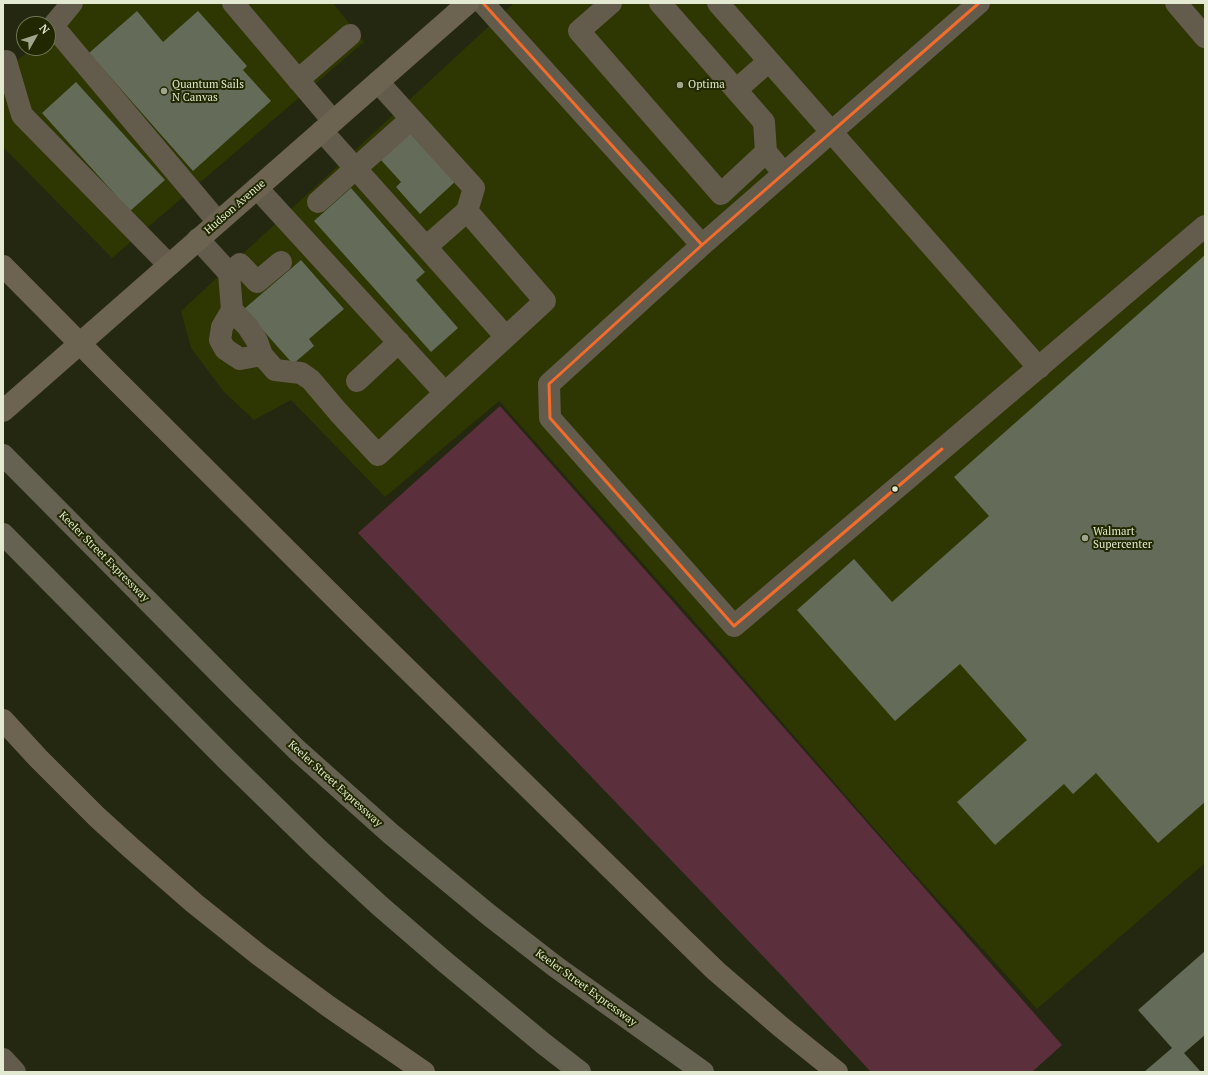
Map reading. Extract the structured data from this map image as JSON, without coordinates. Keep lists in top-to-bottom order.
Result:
{
  "streets": {
    "highway": ["Keeler Street Expressway"],
    "main road": ["Hudson Avenue"]
  },
  "places": ["Optima", "Quantum Sails N Canvas", "Walmart Supercenter"],
  "north": "top right"
}
